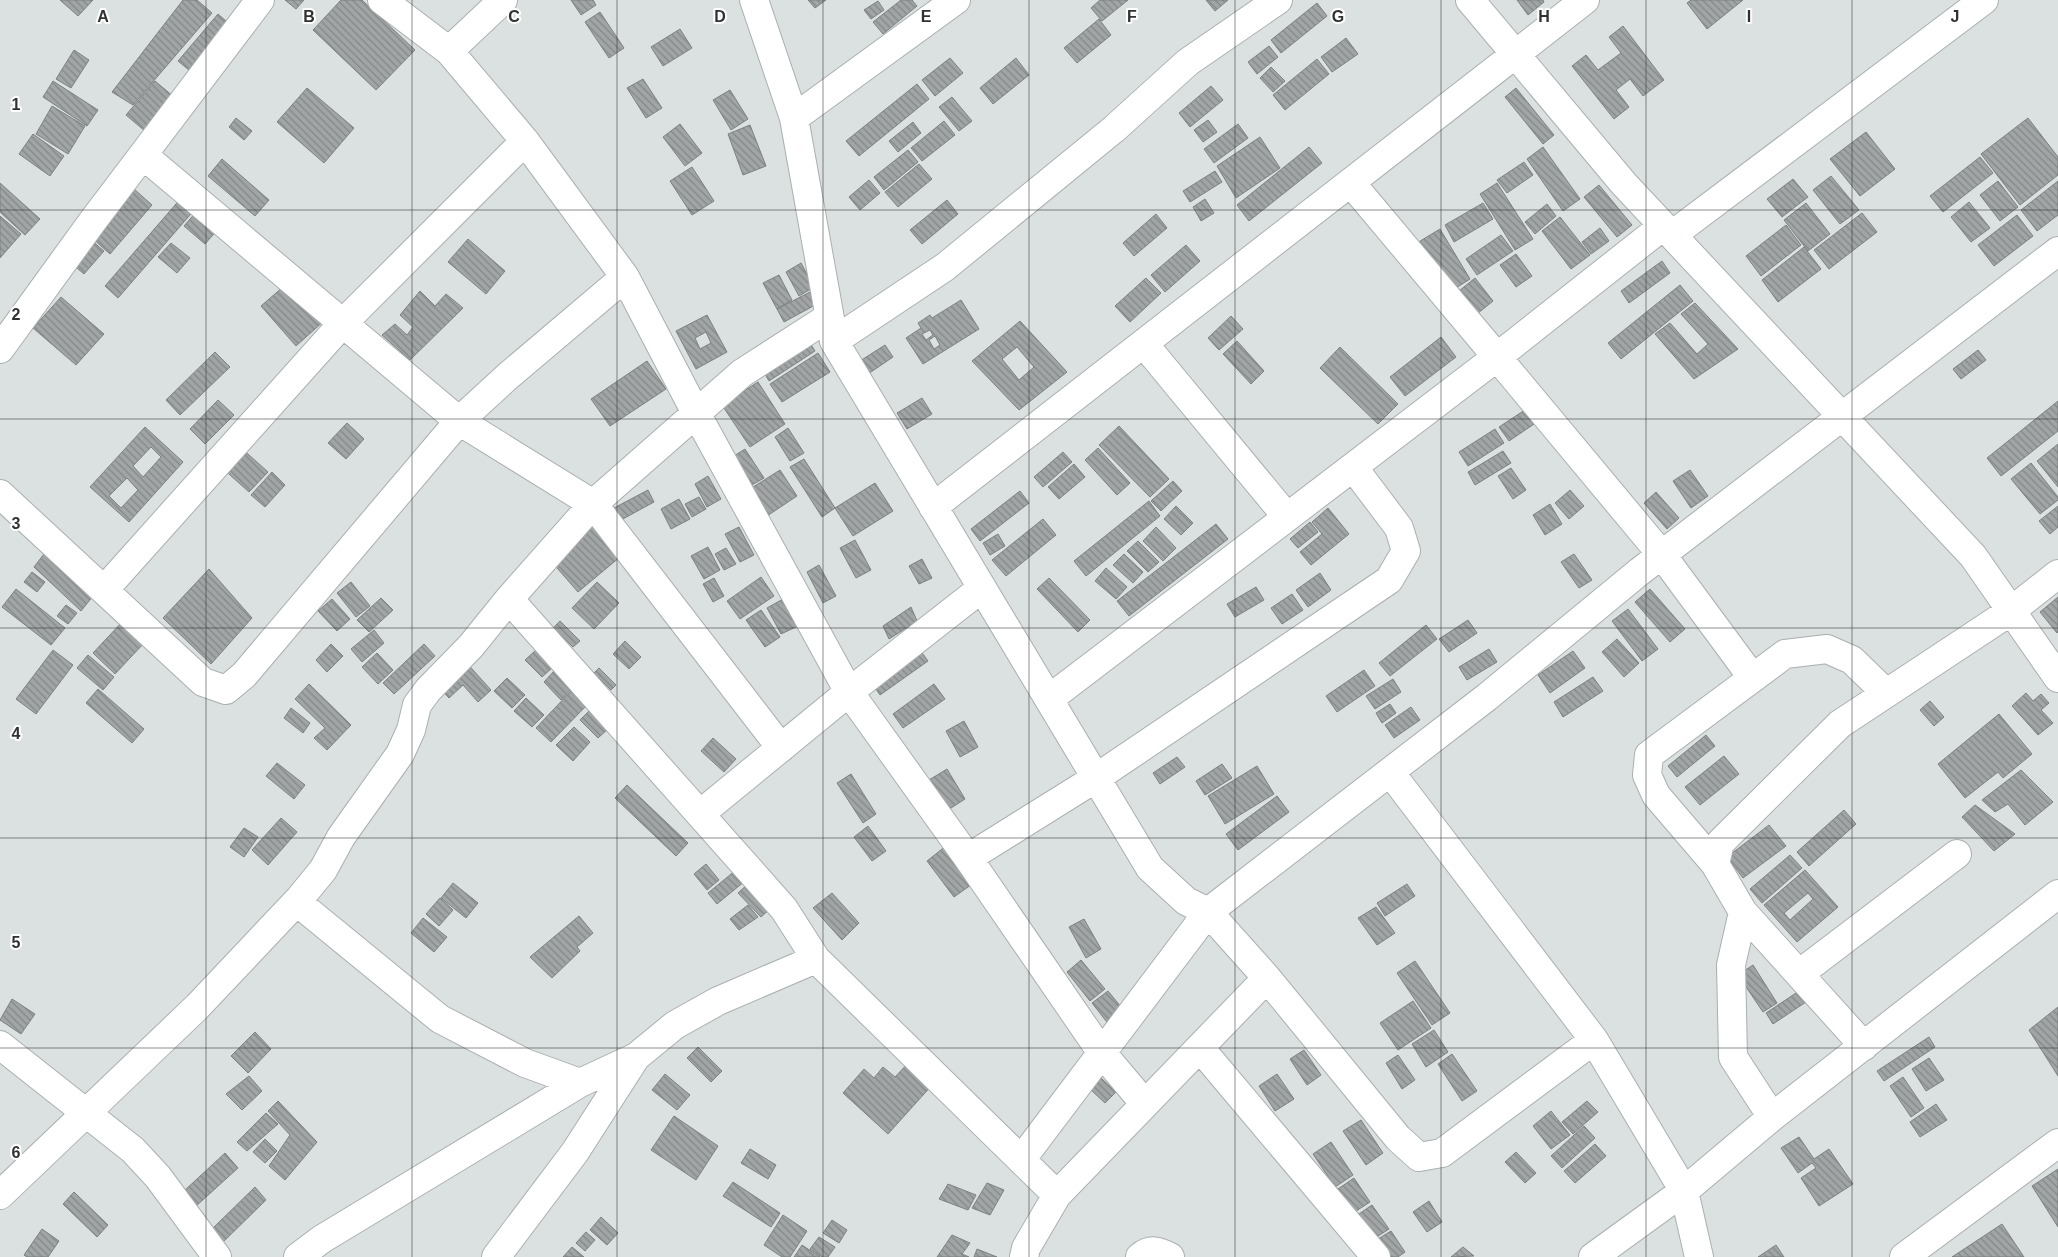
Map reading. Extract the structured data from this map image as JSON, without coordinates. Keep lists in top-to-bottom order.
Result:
{
  "grid": {
    "columns": [
      "A",
      "B",
      "C",
      "D",
      "E",
      "F",
      "G",
      "H",
      "I",
      "J"
    ],
    "rows": [
      "1",
      "2",
      "3",
      "4",
      "5",
      "6"
    ]
  }
}
